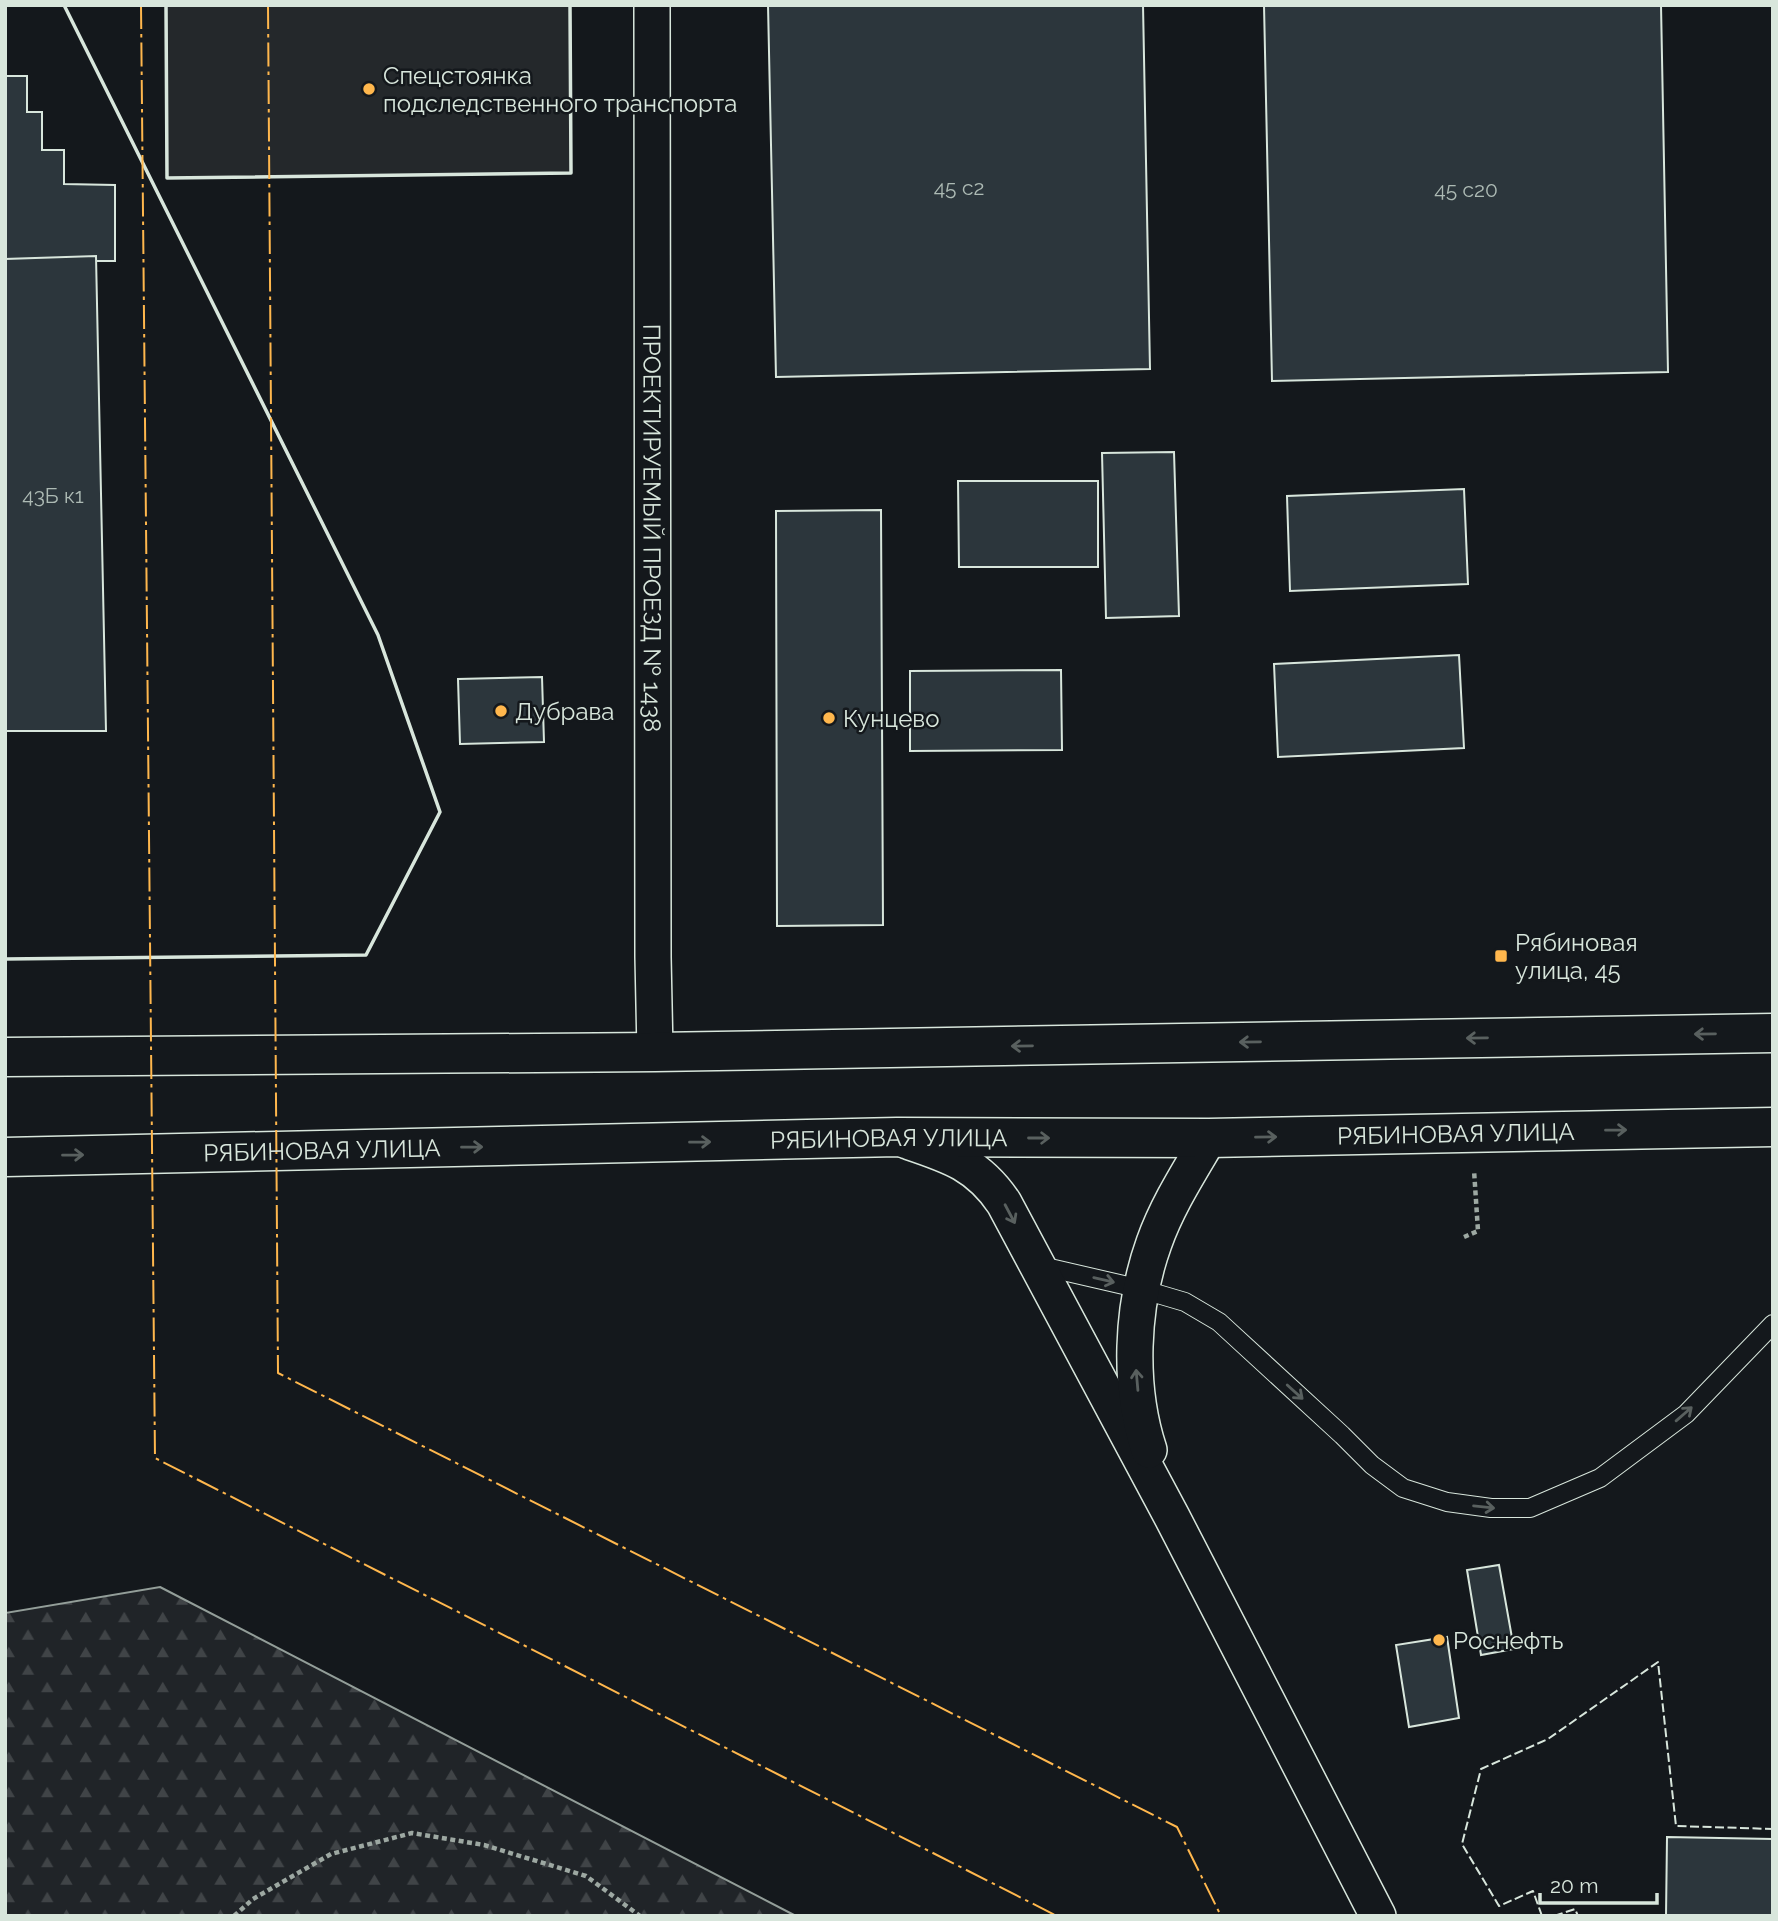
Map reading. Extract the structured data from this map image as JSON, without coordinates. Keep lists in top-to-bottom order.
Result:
{
  "streets": {
    "main road": ["РЯБИНОВАЯ УЛИЦА"],
    "street": ["ПРОЕКТИРУЕМЫЙ ПРОЕЗД № 1438"]
  },
  "places": {
    "other": [
      "Спецстоянка подследственного транспорта",
      "Дубрава",
      "Кунцево",
      "Роснефть"
    ],
    "transit": ["Рябиновая улица, 45"]
  },
  "house_numbers": ["45 с2", "45 с20", "43Б к1"],
  "scale_bar": "20 m"
}
